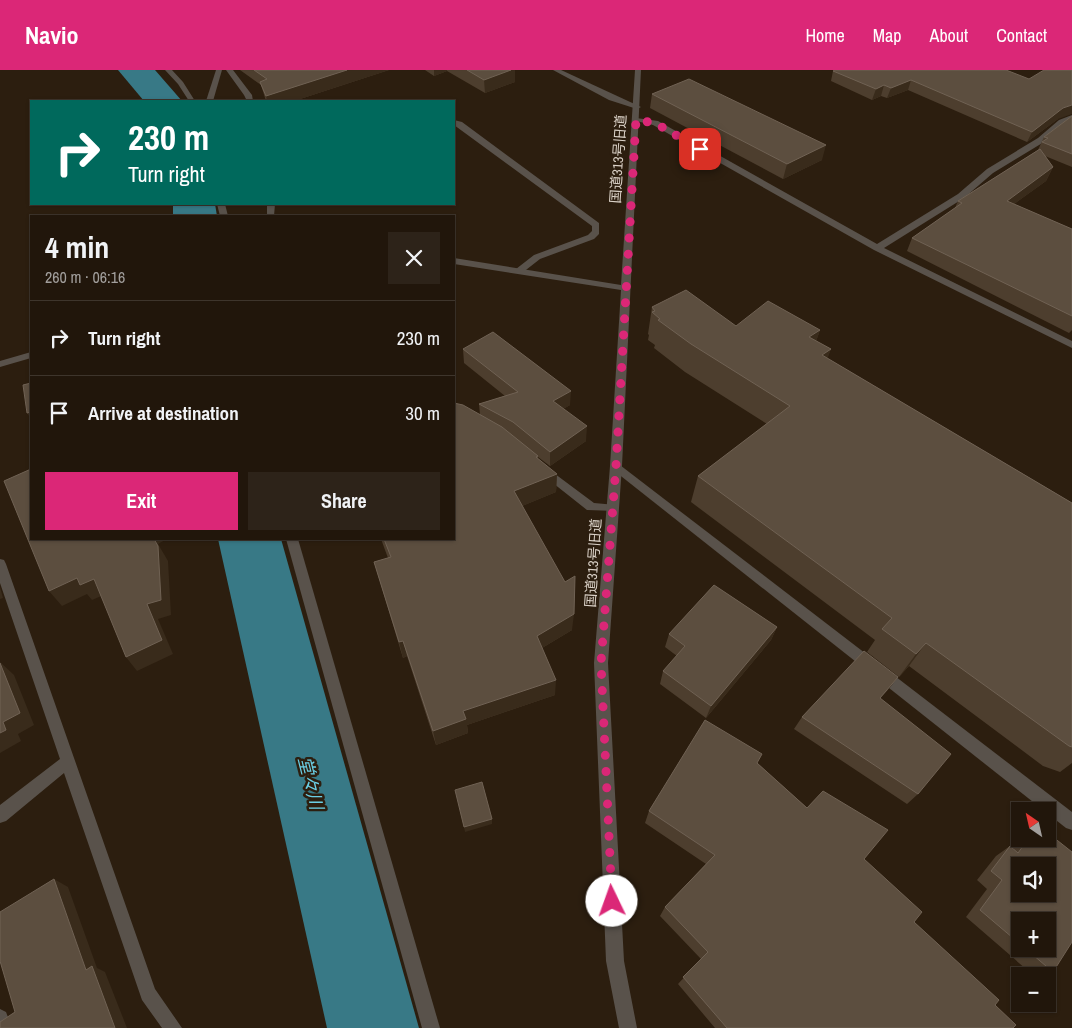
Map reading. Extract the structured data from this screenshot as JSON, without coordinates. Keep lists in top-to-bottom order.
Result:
{
  "streets": {
    "street": ["国道313号旧道"]
  },
  "water": ["堂々川"],
  "north": "top left",
  "page": {
    "header": "Navio",
    "nav": [
      "Home",
      "Map",
      "About",
      "Contact"
    ],
    "turn": ["230 m", "Turn right"],
    "heading": ["4 min", "260 m · 06:16"],
    "list": [
      {
        "name": "Turn right",
        "value": "230 m"
      },
      {
        "name": "Arrive at destination",
        "value": "30 m"
      }
    ],
    "buttons": ["Exit", "Share"],
    "map_buttons": ["+", "−"]
  }
}
